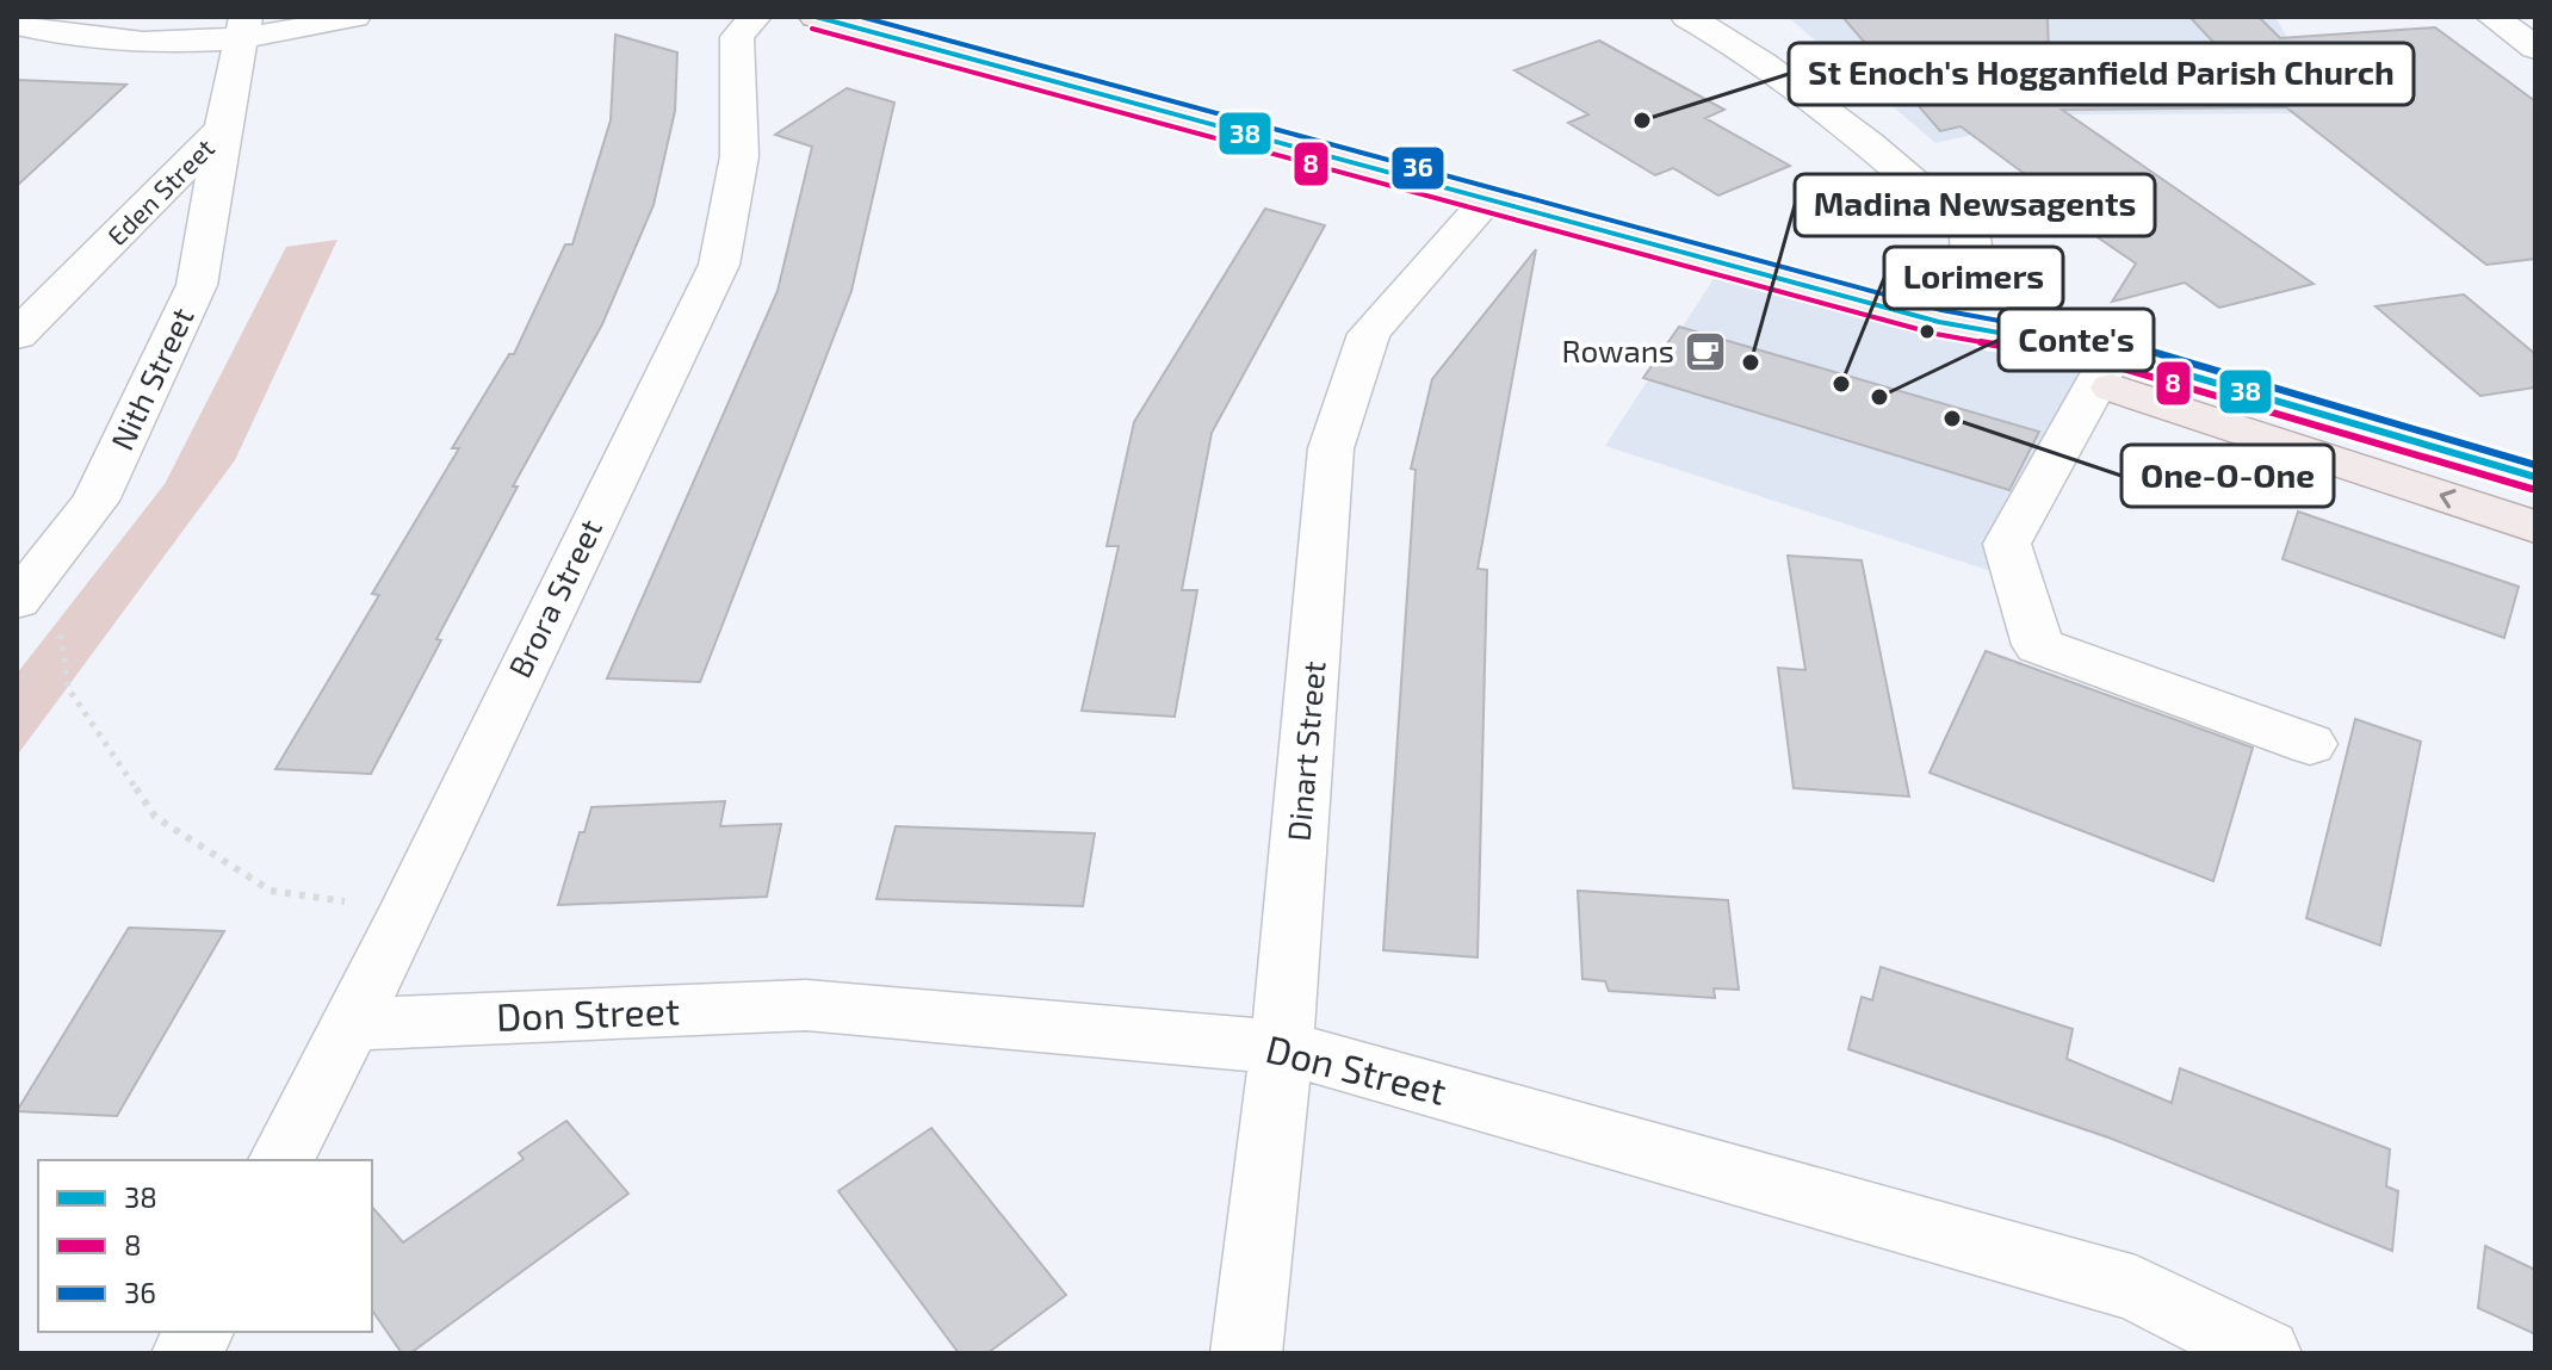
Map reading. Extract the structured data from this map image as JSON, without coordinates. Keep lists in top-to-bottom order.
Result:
{
  "streets": {
    "street": [
      "Eden Street",
      "Nith Street",
      "Brora Street",
      "Dinart Street",
      "Don Street"
    ]
  },
  "crossings": [
    ["Eden Street", "Nith Street"],
    ["Brora Street", "Don Street"],
    ["Dinart Street", "Don Street"]
  ],
  "places": {
    "other": [
      "St Enoch's Hogganfield Parish Church",
      "Madina Newsagents",
      "Lorimers",
      "Conte's",
      "One-O-One"
    ],
    "cafe": ["Rowans"]
  },
  "lines": ["transit line 38", "transit line 36", "transit line 8"],
  "legend": ["38", "8", "36"]
}
